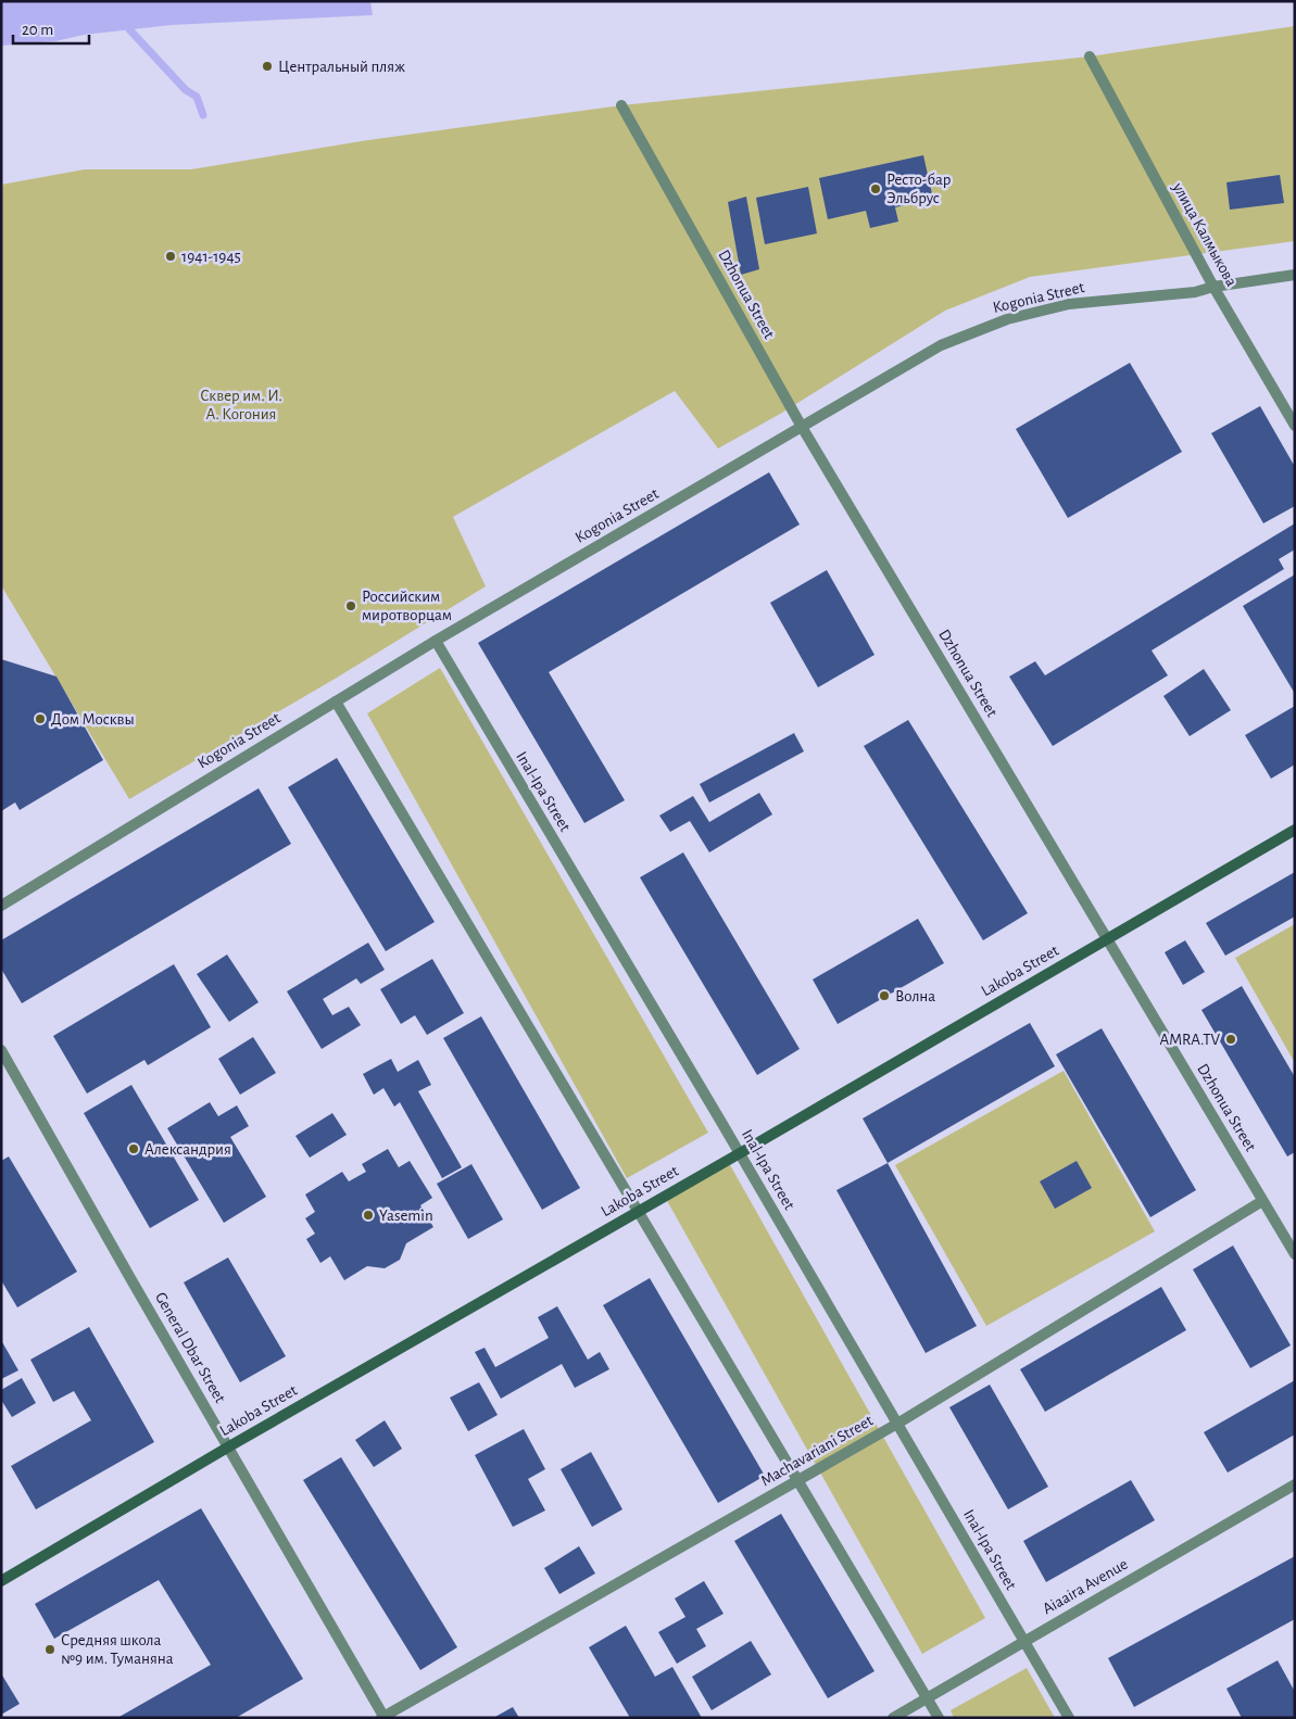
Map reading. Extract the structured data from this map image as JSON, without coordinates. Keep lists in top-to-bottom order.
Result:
{
  "streets": {
    "main road": ["Lakoba Street"],
    "street": [
      "улица Калмыкова",
      "Dzhonua Street",
      "Kogonia Street",
      "Inal-Ipa Street",
      "General Dbar Street",
      "Machavariani Street",
      "Aiaaira Avenue"
    ]
  },
  "crossings": [
    ["улица Калмыкова", "Kogonia Street"],
    ["Dzhonua Street", "Kogonia Street"],
    ["Dzhonua Street", "Lakoba Street"],
    ["Dzhonua Street", "Machavariani Street"],
    ["Kogonia Street", "Inal-Ipa Street"],
    ["Inal-Ipa Street", "Lakoba Street"],
    ["Inal-Ipa Street", "Machavariani Street"],
    ["Inal-Ipa Street", "Aiaaira Avenue"],
    ["Lakoba Street", "General Dbar Street"],
    ["General Dbar Street", "Machavariani Street"]
  ],
  "parks": ["Сквер им. И. А. Когония"],
  "places": [
    "Центральный пляж",
    "Ресто-бар Эльбрус",
    "1941-1945",
    "Российским миротворцам",
    "Дом Москвы",
    "Волна",
    "AMRA.TV",
    "Александрия",
    "Yasemin",
    "Средняя школа №9 им. Туманяна"
  ],
  "scale_bar": "20 m"
}
